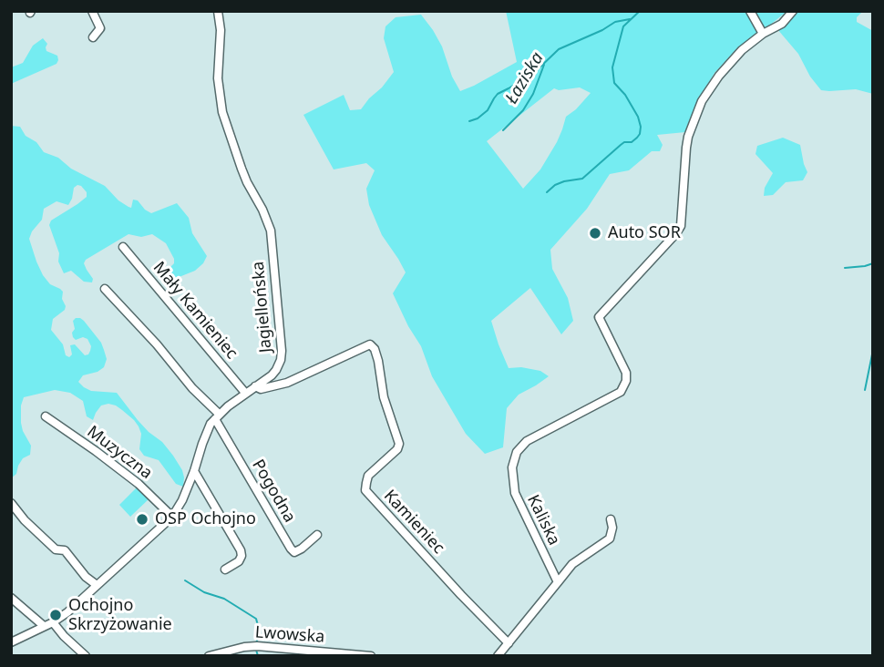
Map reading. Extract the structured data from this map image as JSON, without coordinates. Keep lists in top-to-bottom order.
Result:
{
  "streets": {
    "street": [
      "Jagiellońska",
      "Mały Kamieniec",
      "Muzyczna",
      "Pogodna",
      "Kaliska",
      "Kamieniec",
      "Lwowska"
    ]
  },
  "crossings": [
    ["Jagiellońska", "Mały Kamieniec"],
    ["Jagiellońska", "Muzyczna"],
    ["Jagiellońska", "Pogodna"],
    ["Jagiellońska", "Kamieniec"]
  ],
  "water": ["Łaziska"],
  "places": ["Auto SOR", "OSP Ochojno", "Ochojno Skrzyżowanie"]
}
